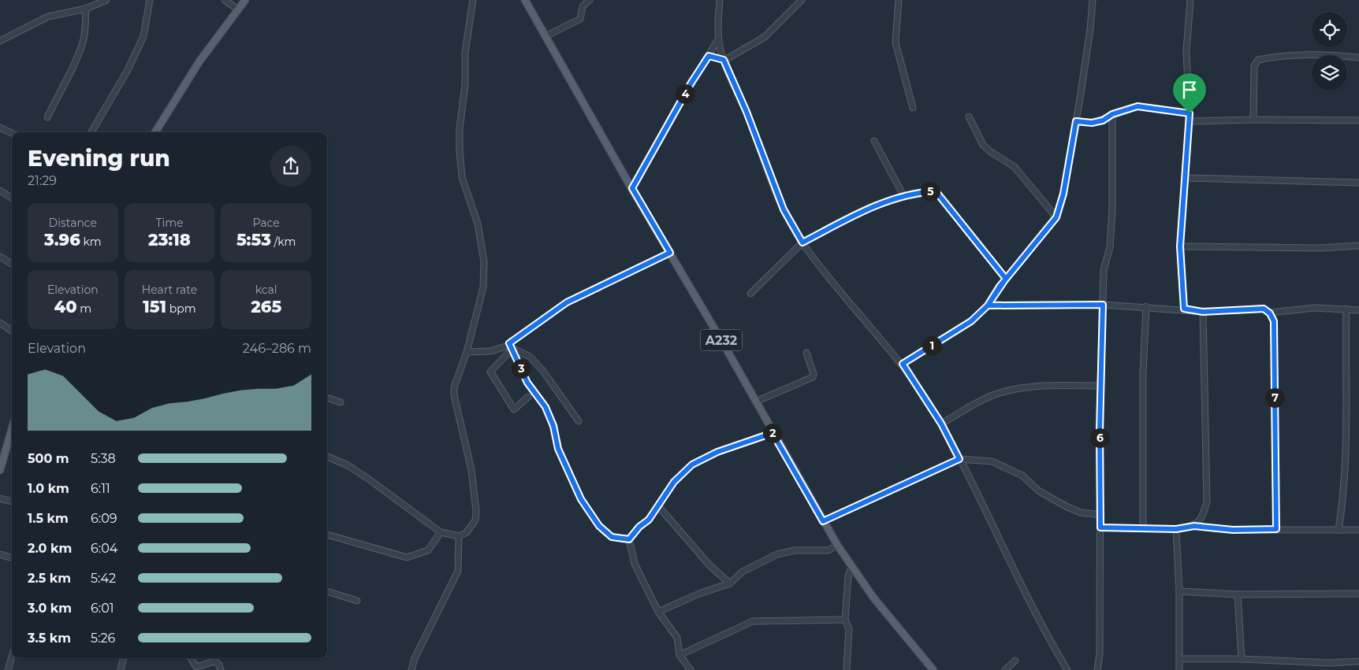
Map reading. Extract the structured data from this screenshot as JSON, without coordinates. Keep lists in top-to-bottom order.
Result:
{
  "streets": {
    "main road": ["A232"]
  },
  "page": {
    "pins": [
      "4",
      "5",
      "1",
      "3",
      "7",
      "2",
      "6"
    ],
    "heading": ["Evening run", "21:29"],
    "stats": [
      ["Distance", "3.96 km"],
      ["Time", "23:18"],
      ["Pace", "5:53 /km"],
      ["Elevation", "40 m"],
      ["Heart rate", "151 bpm"],
      ["kcal", "265"]
    ],
    "chart": ["Elevation", "246–286 m"],
    "list": [
      {
        "name": "500 m",
        "note": "5:38"
      },
      {
        "name": "1.0 km",
        "note": "6:11"
      },
      {
        "name": "1.5 km",
        "note": "6:09"
      },
      {
        "name": "2.0 km",
        "note": "6:04"
      },
      {
        "name": "2.5 km",
        "note": "5:42"
      },
      {
        "name": "3.0 km",
        "note": "6:01"
      },
      {
        "name": "3.5 km",
        "note": "5:26"
      }
    ]
  }
}
